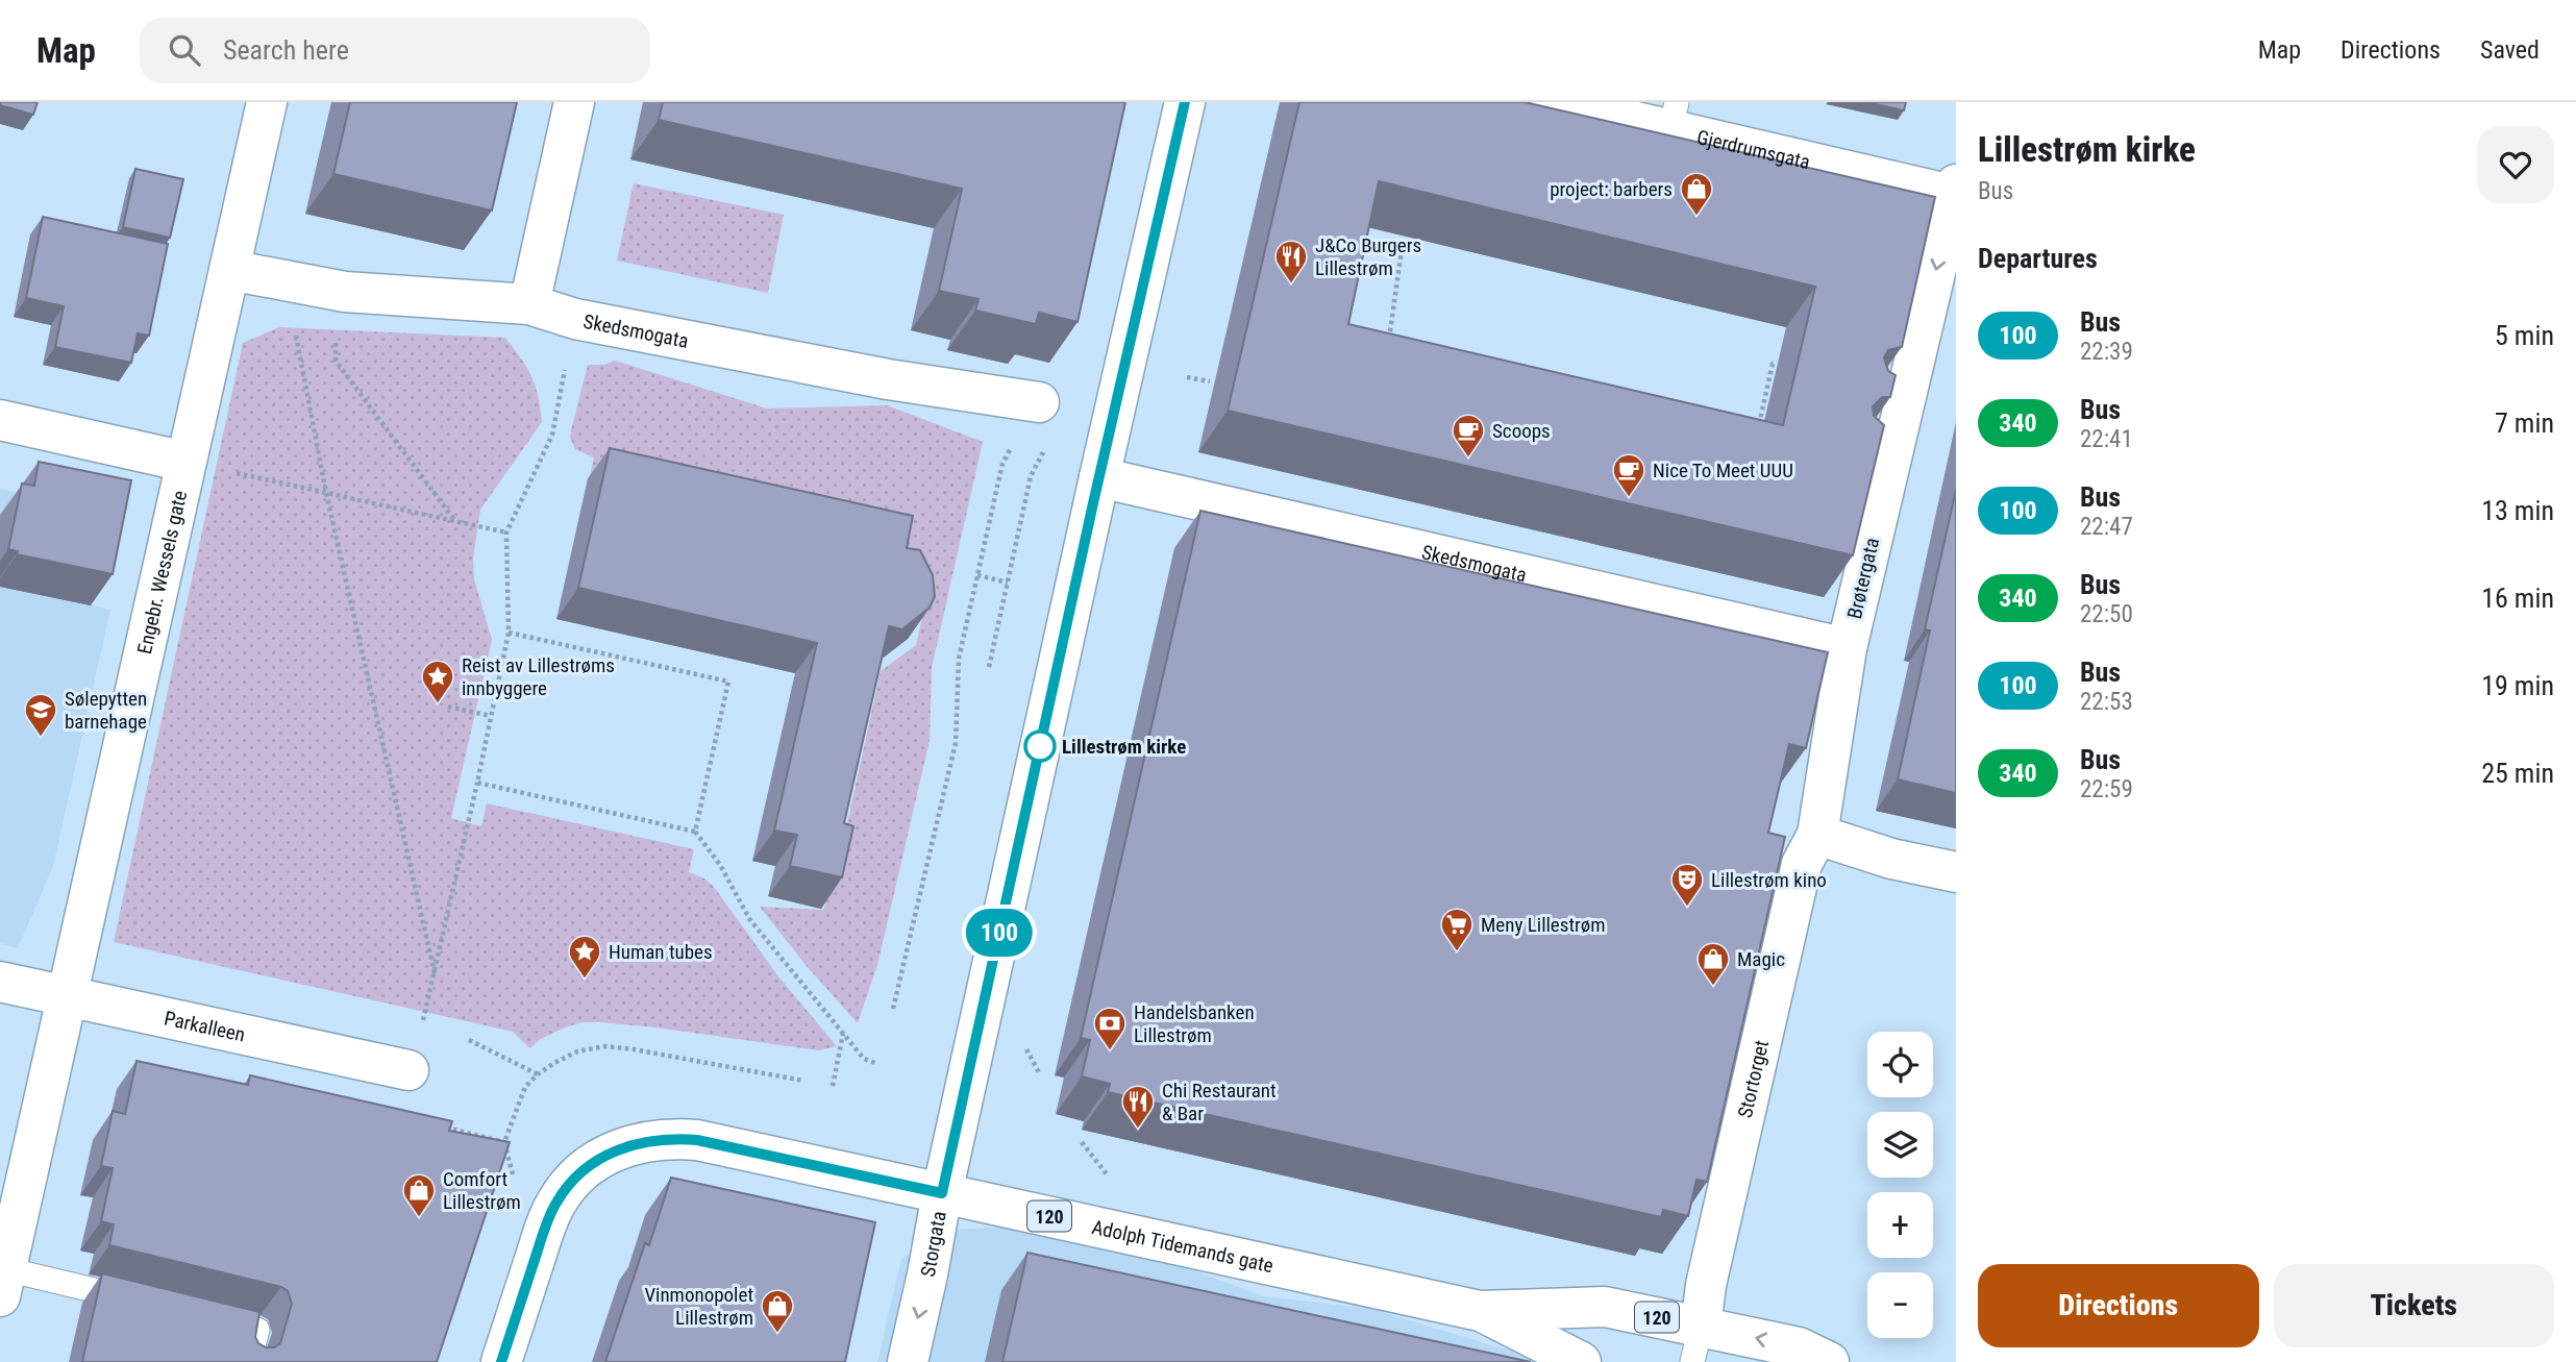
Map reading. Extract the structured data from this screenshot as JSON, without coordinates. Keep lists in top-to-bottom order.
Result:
{
  "streets": {
    "street": [
      "Gjerdrumsgata",
      "Skedsmogata",
      "Engebr. Wessels gate",
      "Brøtergata",
      "Parkalleen",
      "Stortorget",
      "120",
      "Storgata",
      "Adolph Tidemands gate"
    ]
  },
  "crossings": [
    ["Gjerdrumsgata", "Brøtergata"],
    ["Skedsmogata", "Engebr. Wessels gate"],
    ["Skedsmogata", "Brøtergata"],
    ["Skedsmogata", "Storgata"],
    ["Engebr. Wessels gate", "Parkalleen"],
    ["Brøtergata", "Stortorget"],
    ["Stortorget", "Adolph Tidemands gate"],
    ["Storgata", "Adolph Tidemands gate"]
  ],
  "one_way": ["Brøtergata"],
  "places": {
    "shop": [
      "project: barbers",
      "Magic",
      "Comfort Lillestrøm",
      "Vinmonopolet Lillestrøm"
    ],
    "restaurant": ["J&Co Burgers Lillestrøm", "Chi Restaurant & Bar"],
    "cafe": ["Scoops", "Nice To Meet UUU"],
    "place": ["Reist av Lillestrøms innbyggere", "Human tubes"],
    "school or university": ["Sølepytten barnehage"],
    "other": ["Lillestrøm kirke"],
    "theatre": ["Lillestrøm kino"],
    "supermarket": ["Meny Lillestrøm"],
    "bank": ["Handelsbanken Lillestrøm"]
  },
  "lines": ["bus line 100"],
  "page": {
    "header": "Map",
    "search": "Search here",
    "nav": ["Map", "Directions", "Saved"],
    "on_map": "100",
    "heading": [
      ["Lillestrøm kirke", "Bus"],
      "Departures"
    ],
    "list": [
      {
        "mark": "100",
        "name": "Bus",
        "note": "22:39",
        "value": "5 min"
      },
      {
        "mark": "340",
        "name": "Bus",
        "note": "22:41",
        "value": "7 min"
      },
      {
        "mark": "100",
        "name": "Bus",
        "note": "22:47",
        "value": "13 min"
      },
      {
        "mark": "340",
        "name": "Bus",
        "note": "22:50",
        "value": "16 min"
      },
      {
        "mark": "100",
        "name": "Bus",
        "note": "22:53",
        "value": "19 min"
      },
      {
        "mark": "340",
        "name": "Bus",
        "note": "22:59",
        "value": "25 min"
      }
    ],
    "map_buttons": ["+", "−"],
    "buttons": ["Directions", "Tickets"]
  }
}
